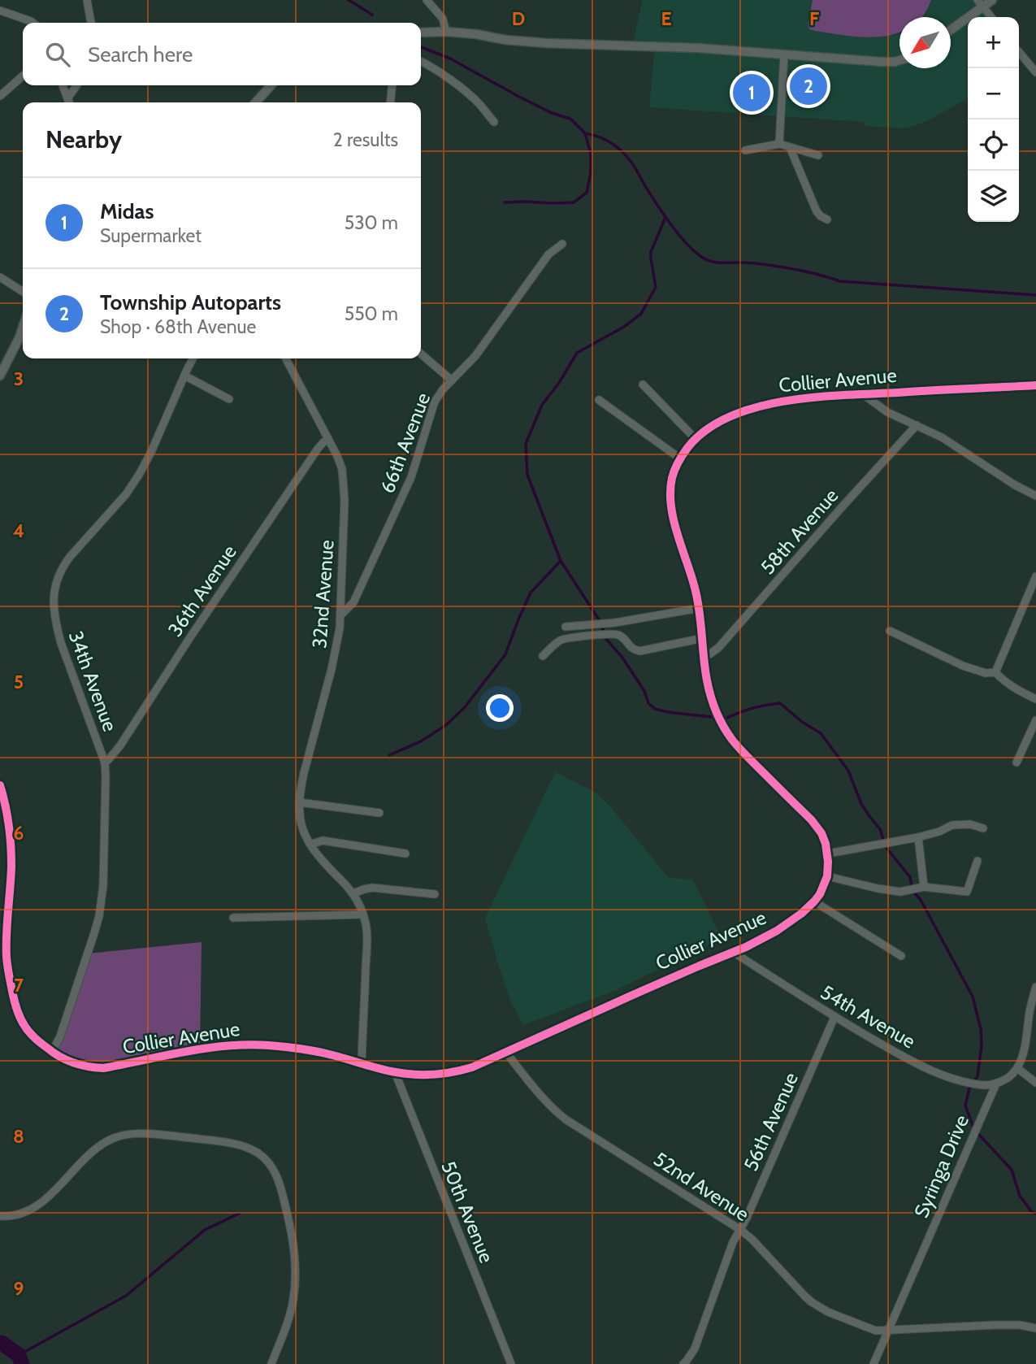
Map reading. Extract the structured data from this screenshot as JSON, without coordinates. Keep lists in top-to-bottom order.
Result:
{
  "streets": {
    "street": [
      "Collier Avenue",
      "66th Avenue",
      "58th Avenue",
      "36th Avenue",
      "32nd Avenue",
      "34th Avenue",
      "54th Avenue",
      "56th Avenue",
      "Syringa Drive",
      "52nd Avenue",
      "50th Avenue"
    ]
  },
  "crossings": [
    ["Collier Avenue", "58th Avenue"],
    ["Collier Avenue", "32nd Avenue"],
    ["Collier Avenue", "34th Avenue"],
    ["Collier Avenue", "54th Avenue"],
    ["Collier Avenue", "52nd Avenue"],
    ["Collier Avenue", "50th Avenue"],
    ["66th Avenue", "32nd Avenue"],
    ["36th Avenue", "32nd Avenue"],
    ["36th Avenue", "34th Avenue"],
    ["54th Avenue", "56th Avenue"],
    ["54th Avenue", "Syringa Drive"],
    ["56th Avenue", "52nd Avenue"],
    ["Syringa Drive", "52nd Avenue"]
  ],
  "north": "bottom left",
  "page": {
    "map_buttons": ["+", "−"],
    "search": "Search here",
    "pins": ["2", "1"],
    "heading": ["Nearby", "2 results"],
    "list": [
      {
        "mark": "1",
        "name": "Midas",
        "note": "Supermarket",
        "value": "530 m"
      },
      {
        "mark": "2",
        "name": "Township Autoparts",
        "note": "Shop · 68th Avenue",
        "value": "550 m"
      }
    ]
  },
  "grid": {
    "columns": ["D", "E", "F"],
    "rows": [
      "3",
      "4",
      "5",
      "6",
      "7",
      "8",
      "9"
    ]
  }
}
